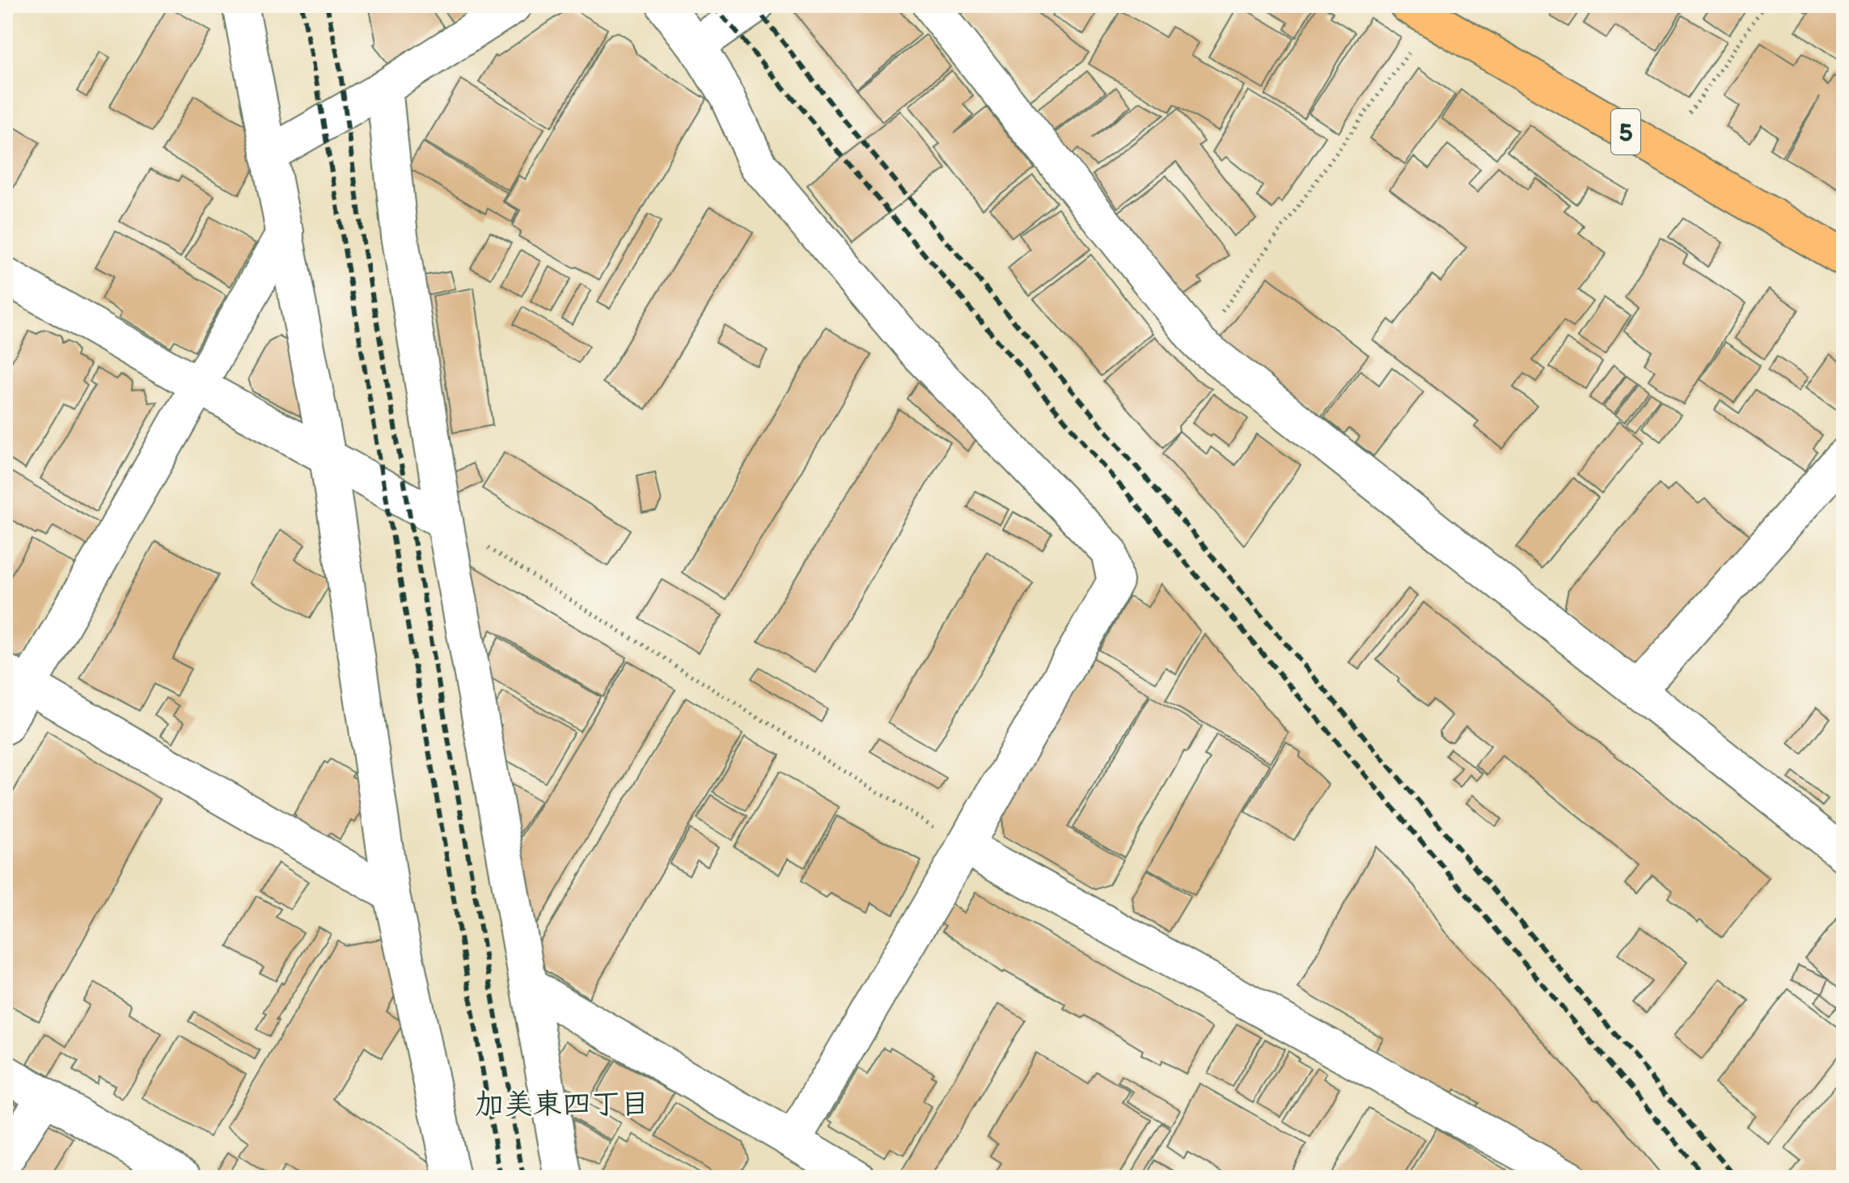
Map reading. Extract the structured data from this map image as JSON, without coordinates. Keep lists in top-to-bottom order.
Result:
{
  "streets": {
    "main road": ["5"]
  },
  "districts": ["加美東四丁目"]
}
